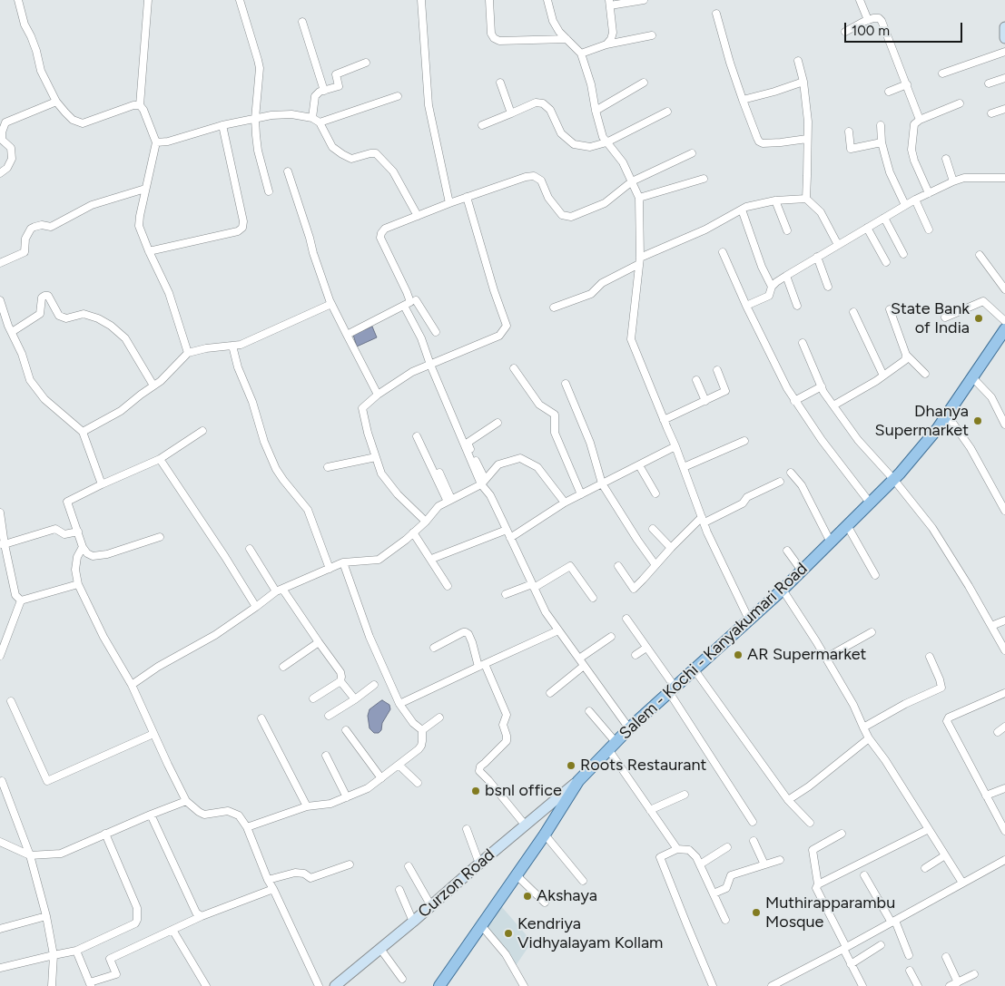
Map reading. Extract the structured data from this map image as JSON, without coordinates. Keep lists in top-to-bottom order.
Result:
{
  "streets": {
    "main road": ["Salem - Kochi - Kanyakumari Road", "Curzon Road"]
  },
  "crossings": [
    ["Salem - Kochi - Kanyakumari Road", "Curzon Road"]
  ],
  "places": [
    "State Bank of India",
    "Dhanya Supermarket",
    "AR Supermarket",
    "Roots Restaurant",
    "bsnl office",
    "Akshaya",
    "Muthirapparambu Mosque",
    "Kendriya Vidhyalayam Kollam"
  ],
  "scale_bar": "100 m"
}
